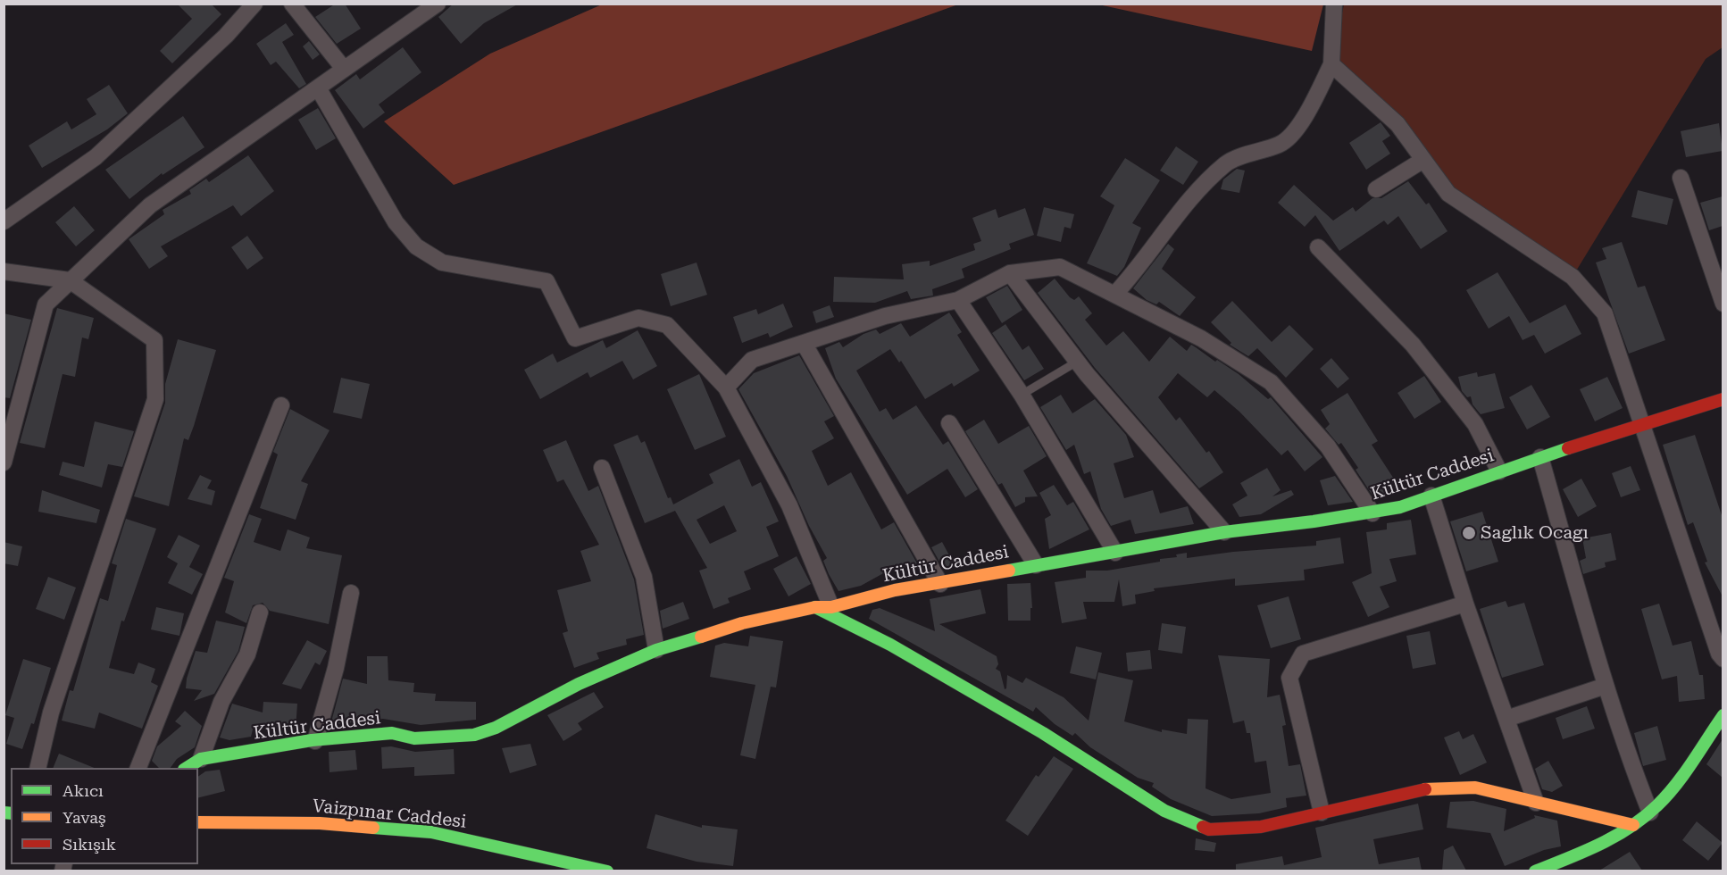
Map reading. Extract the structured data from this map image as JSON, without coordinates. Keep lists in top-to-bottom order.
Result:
{
  "streets": {
    "street": ["Kültür Caddesi", "Vaizpınar Caddesi"]
  },
  "places": ["Saglık Ocagı"],
  "legend": ["Akıcı", "Yavaş", "Sıkışık"]
}
